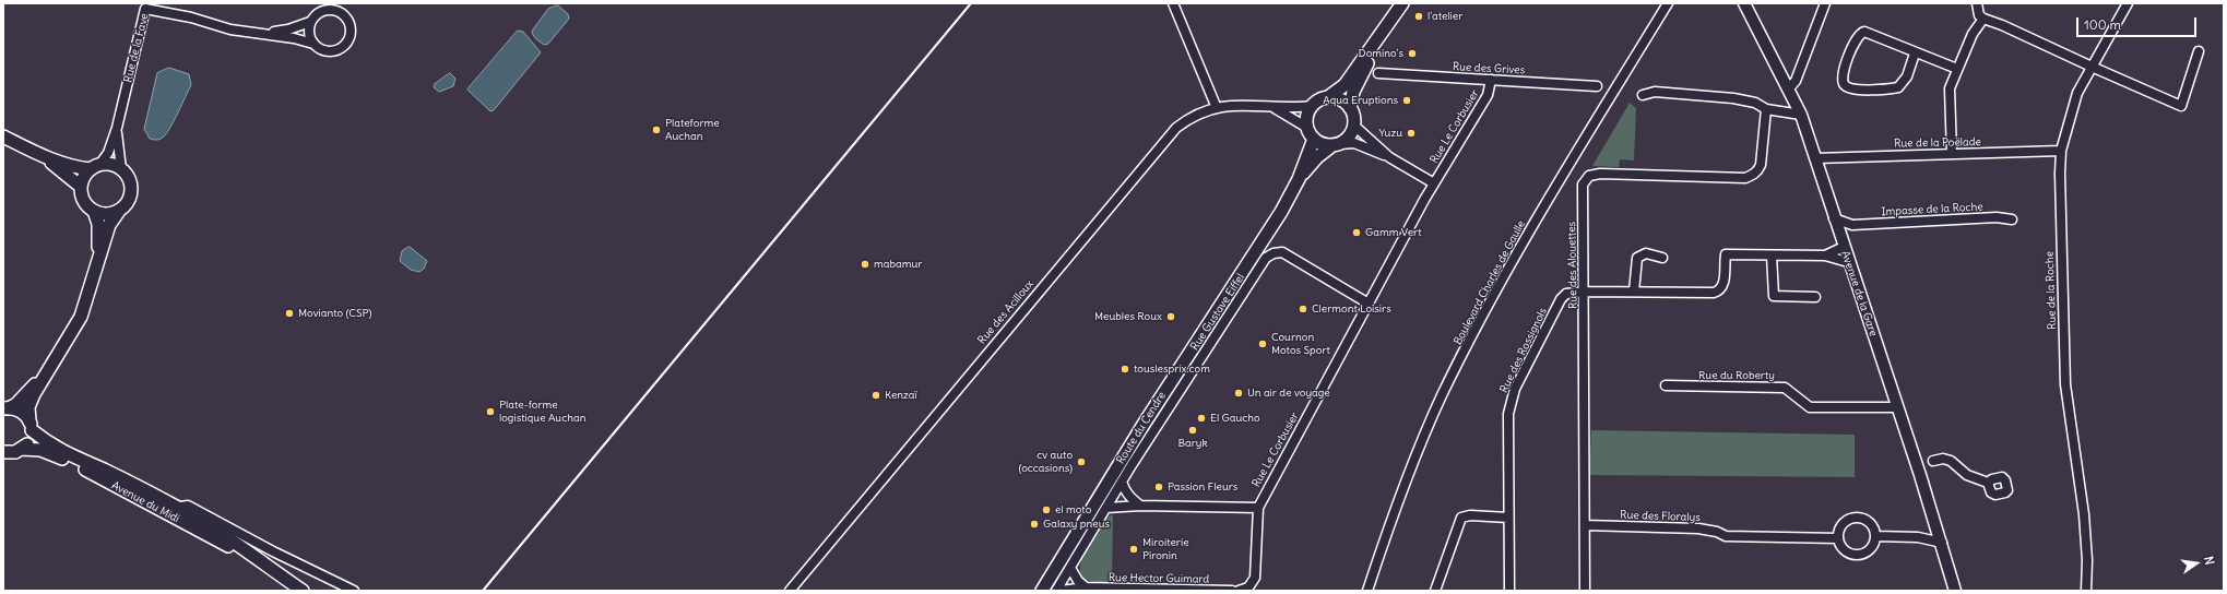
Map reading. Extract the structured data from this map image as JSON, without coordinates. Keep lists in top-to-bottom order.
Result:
{
  "streets": {
    "main road": ["Route du Cendre", "Avenue du Midi"],
    "street": [
      "Rue de la Fave",
      "Rue des Grives",
      "Rue Le Corbusier",
      "Rue de la Poëlade",
      "Impasse de la Roche",
      "Rue des Alouettes",
      "Boulevard Charles de Gaulle",
      "Rue de la Roche",
      "Avenue de la Gare",
      "Rue des Acilloux",
      "Rue Gustave Eiffel",
      "Rue des Rossignols",
      "Rue du Roberty",
      "Rue des Floralys",
      "Rue Hector Guimard"
    ]
  },
  "crossings": [
    ["Rue des Grives", "Rue Le Corbusier"],
    ["Rue Le Corbusier", "Rue Gustave Eiffel"],
    ["Rue de la Poëlade", "Rue de la Roche"],
    ["Rue de la Poëlade", "Avenue de la Gare"],
    ["Impasse de la Roche", "Avenue de la Gare"],
    ["Rue des Alouettes", "Rue des Rossignols"],
    ["Rue des Alouettes", "Rue des Floralys"],
    ["Avenue de la Gare", "Rue du Roberty"],
    ["Rue des Acilloux", "Route du Cendre"]
  ],
  "places": [
    "l'atelier",
    "Domino's",
    "Aqua Eruptions",
    "Plateforme Auchan",
    "Yuzu",
    "Gamm Vert",
    "mabamur",
    "Clermont Loisirs",
    "Movianto (CSP)",
    "Meubles Roux",
    "Cournon Motos Sport",
    "touslesprix.com",
    "Un air de voyage",
    "Kenzaï",
    "Plate-forme logistique Auchan",
    "El Gaucho",
    "Baryk",
    "cv auto (occasions)",
    "Passion Fleurs",
    "el moto",
    "Galaxy pneus",
    "Miroiterie Pironin"
  ],
  "scale_bar": "100 m",
  "north": "right"
}
